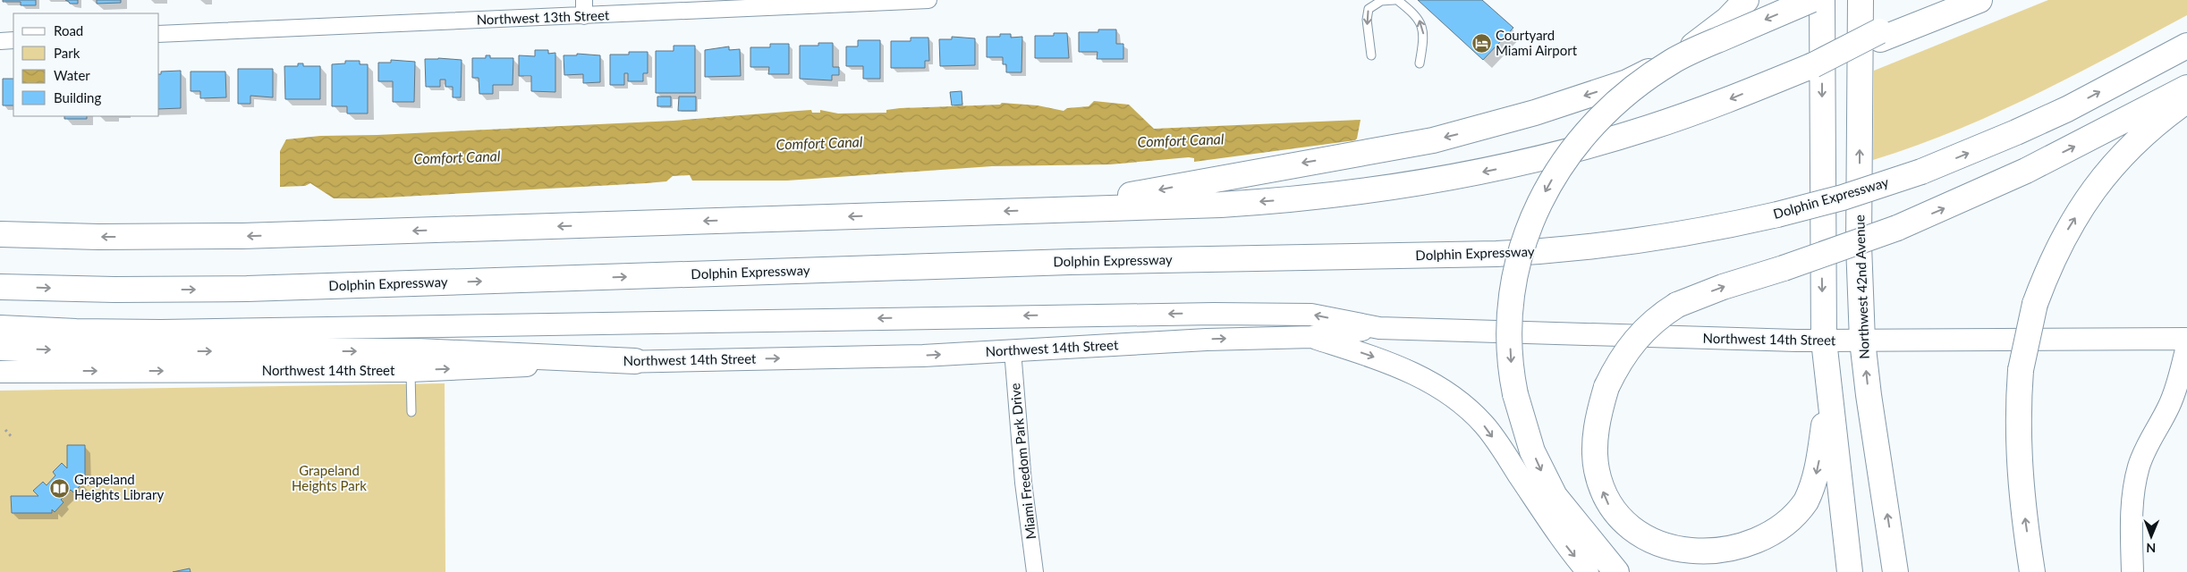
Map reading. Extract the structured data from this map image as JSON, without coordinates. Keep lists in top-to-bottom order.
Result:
{
  "streets": {
    "highway": ["Dolphin Expressway", "Northwest 42nd Avenue"],
    "main road": ["Northwest 14th Street"],
    "street": ["Northwest 13th Street", "Miami Freedom Park Drive"]
  },
  "crossings": [
    ["Northwest 42nd Avenue", "Northwest 14th Street"],
    ["Northwest 14th Street", "Miami Freedom Park Drive"]
  ],
  "water": ["Comfort Canal"],
  "parks": ["Grapeland Heights Park"],
  "places": {
    "hotel": ["Courtyard Miami Airport"],
    "library": ["Grapeland Heights Library"]
  },
  "legend": [
    "Road",
    "Park",
    "Water",
    "Building"
  ],
  "north": "bottom"
}
